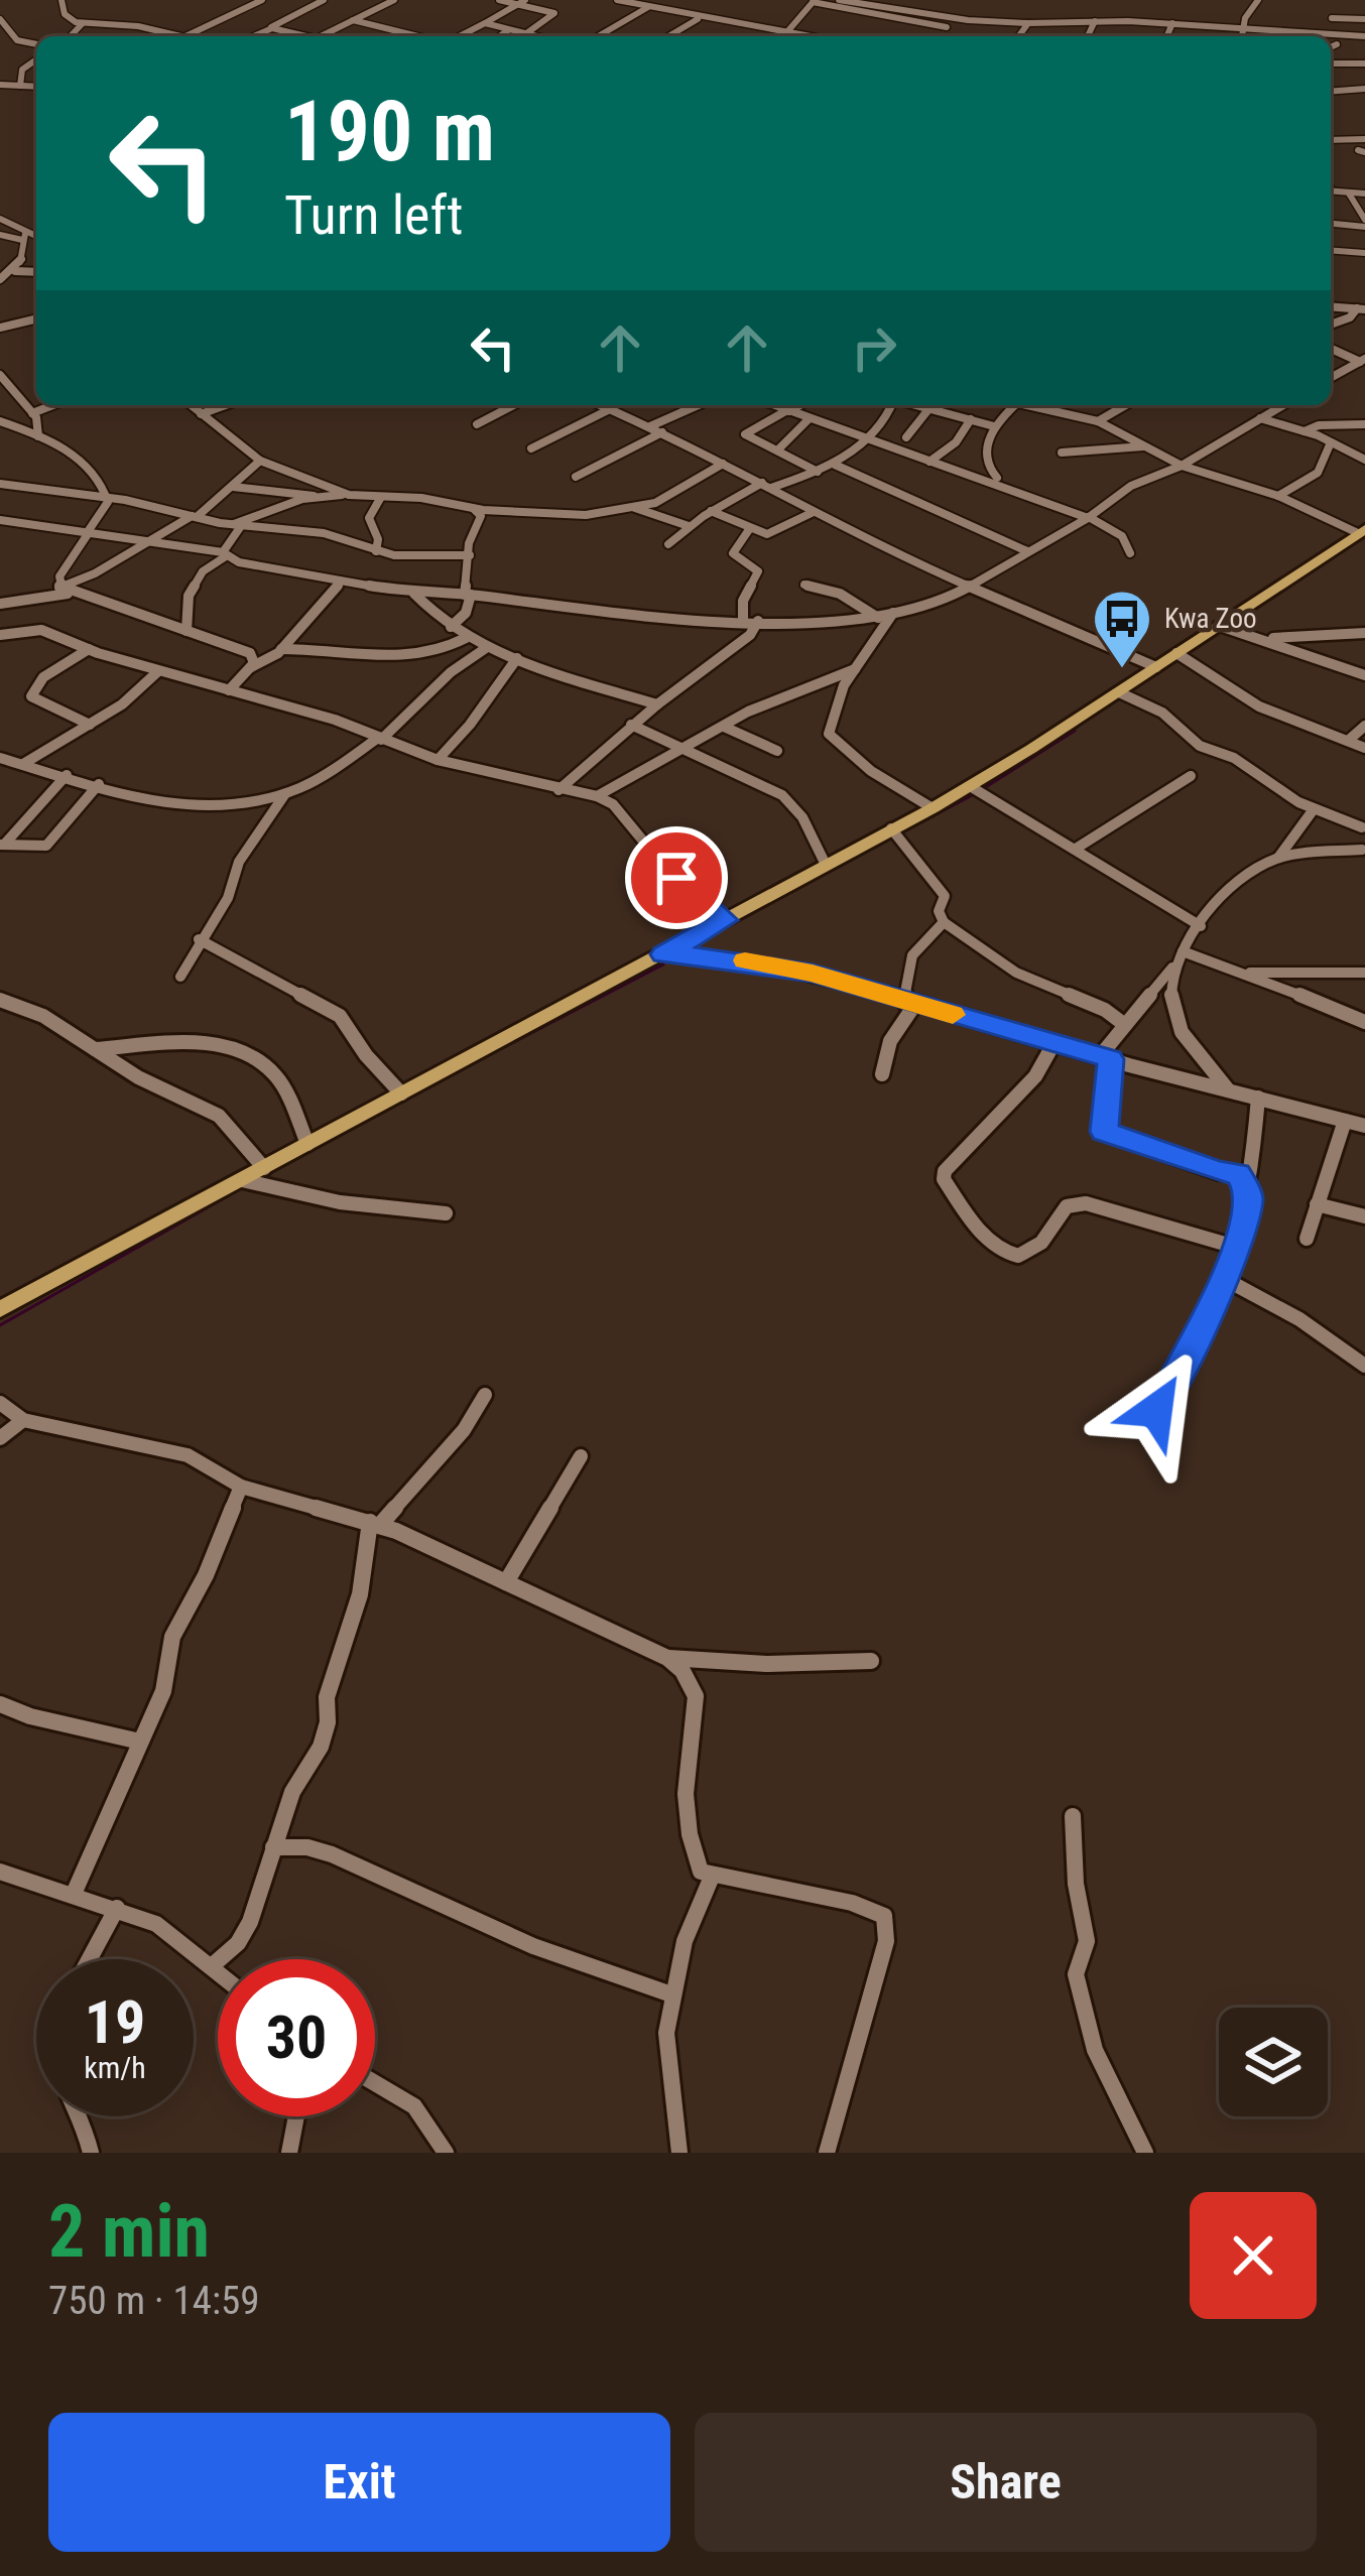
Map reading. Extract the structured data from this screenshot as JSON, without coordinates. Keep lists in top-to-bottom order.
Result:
{
  "places": {
    "bus stop": ["Kwa Zoo"]
  },
  "page": {
    "turn": ["190 m", "Turn left"],
    "speed": "19 km/h",
    "limit": "30",
    "heading": ["2 min", "750 m · 14:59"],
    "buttons": ["Exit", "Share"]
  }
}
